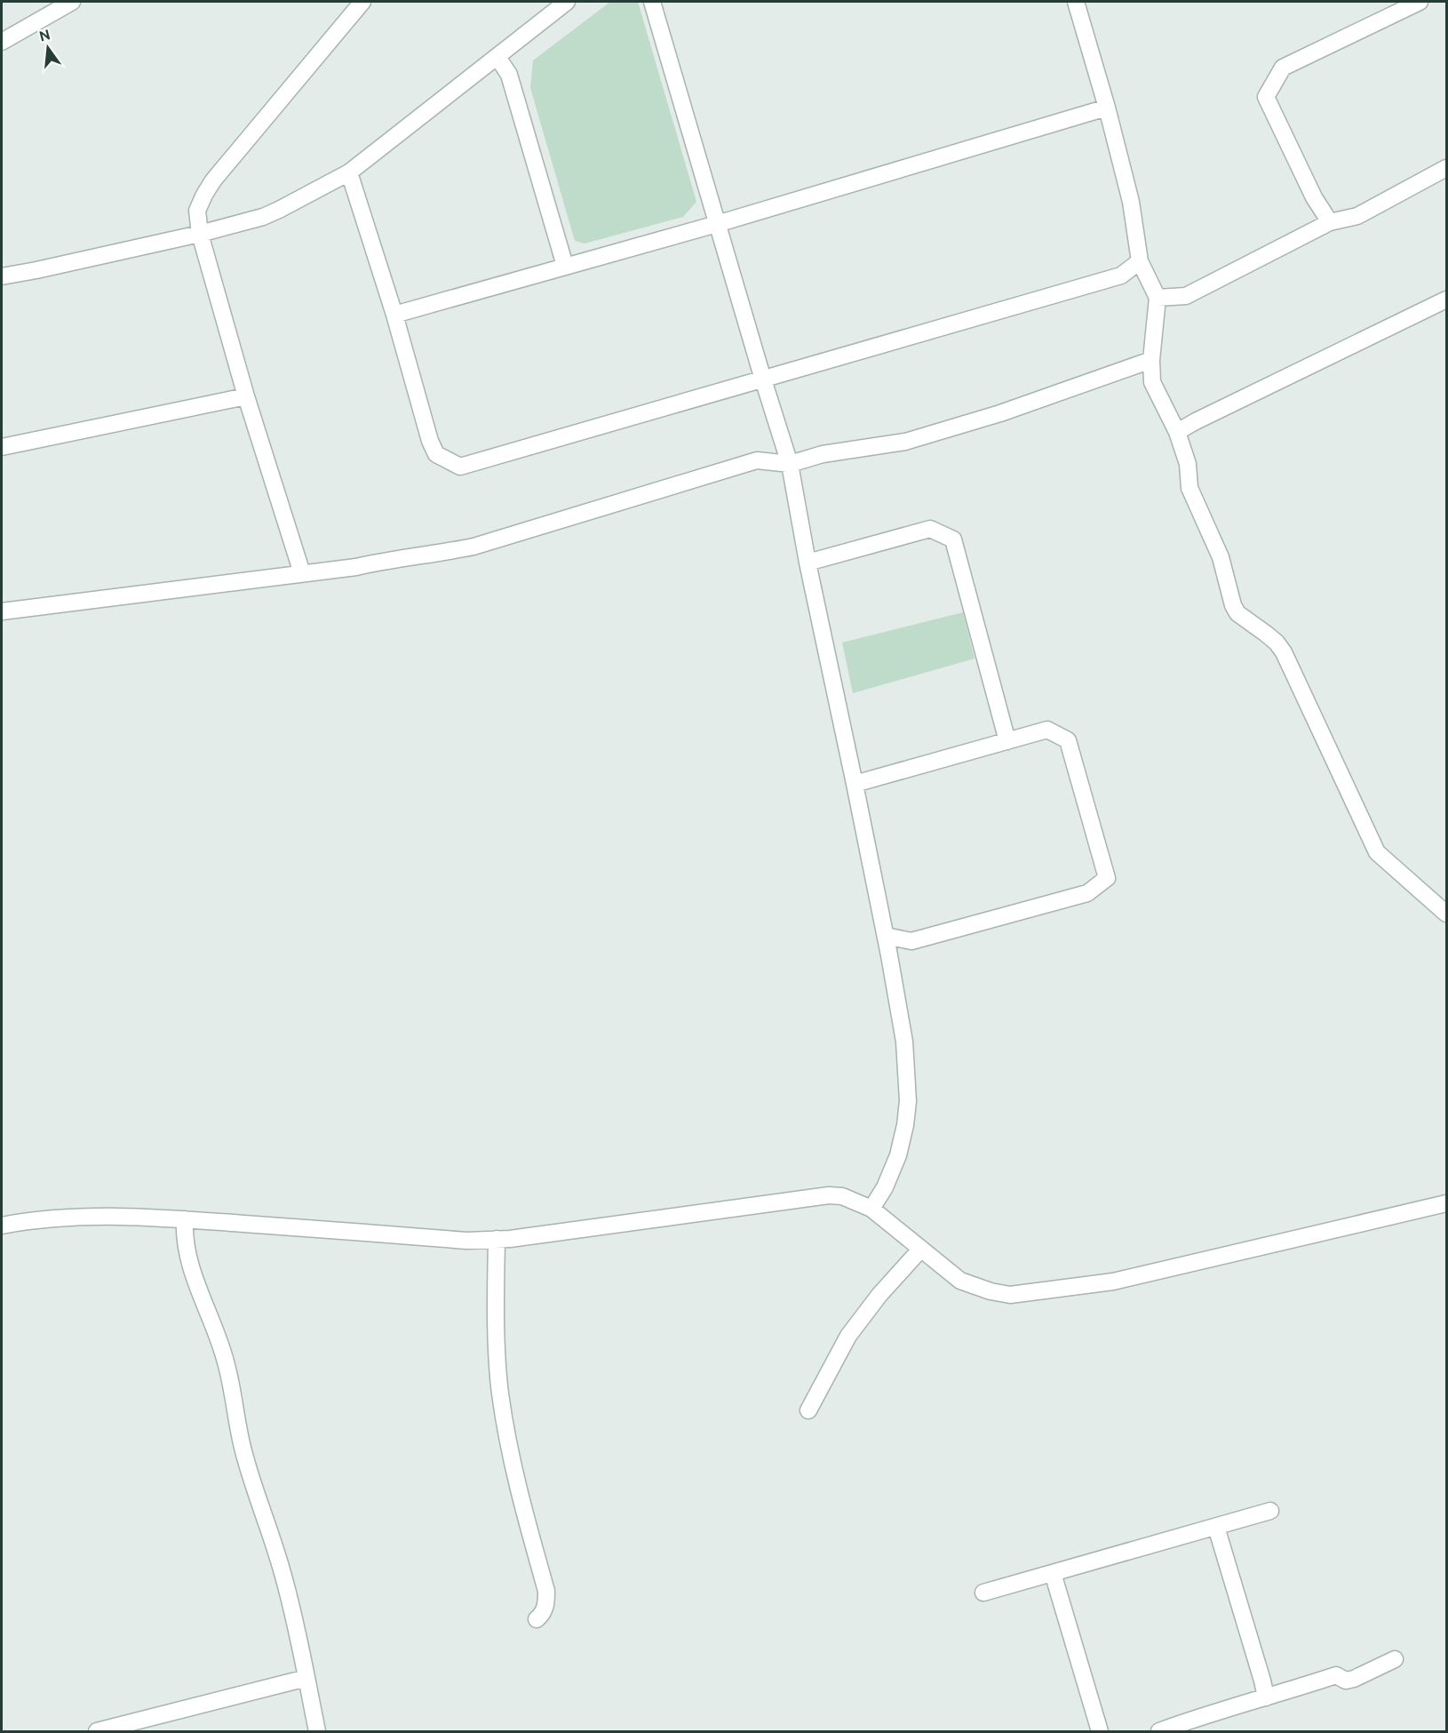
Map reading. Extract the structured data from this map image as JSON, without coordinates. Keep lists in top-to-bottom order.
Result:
{
  "north": "top"
}
